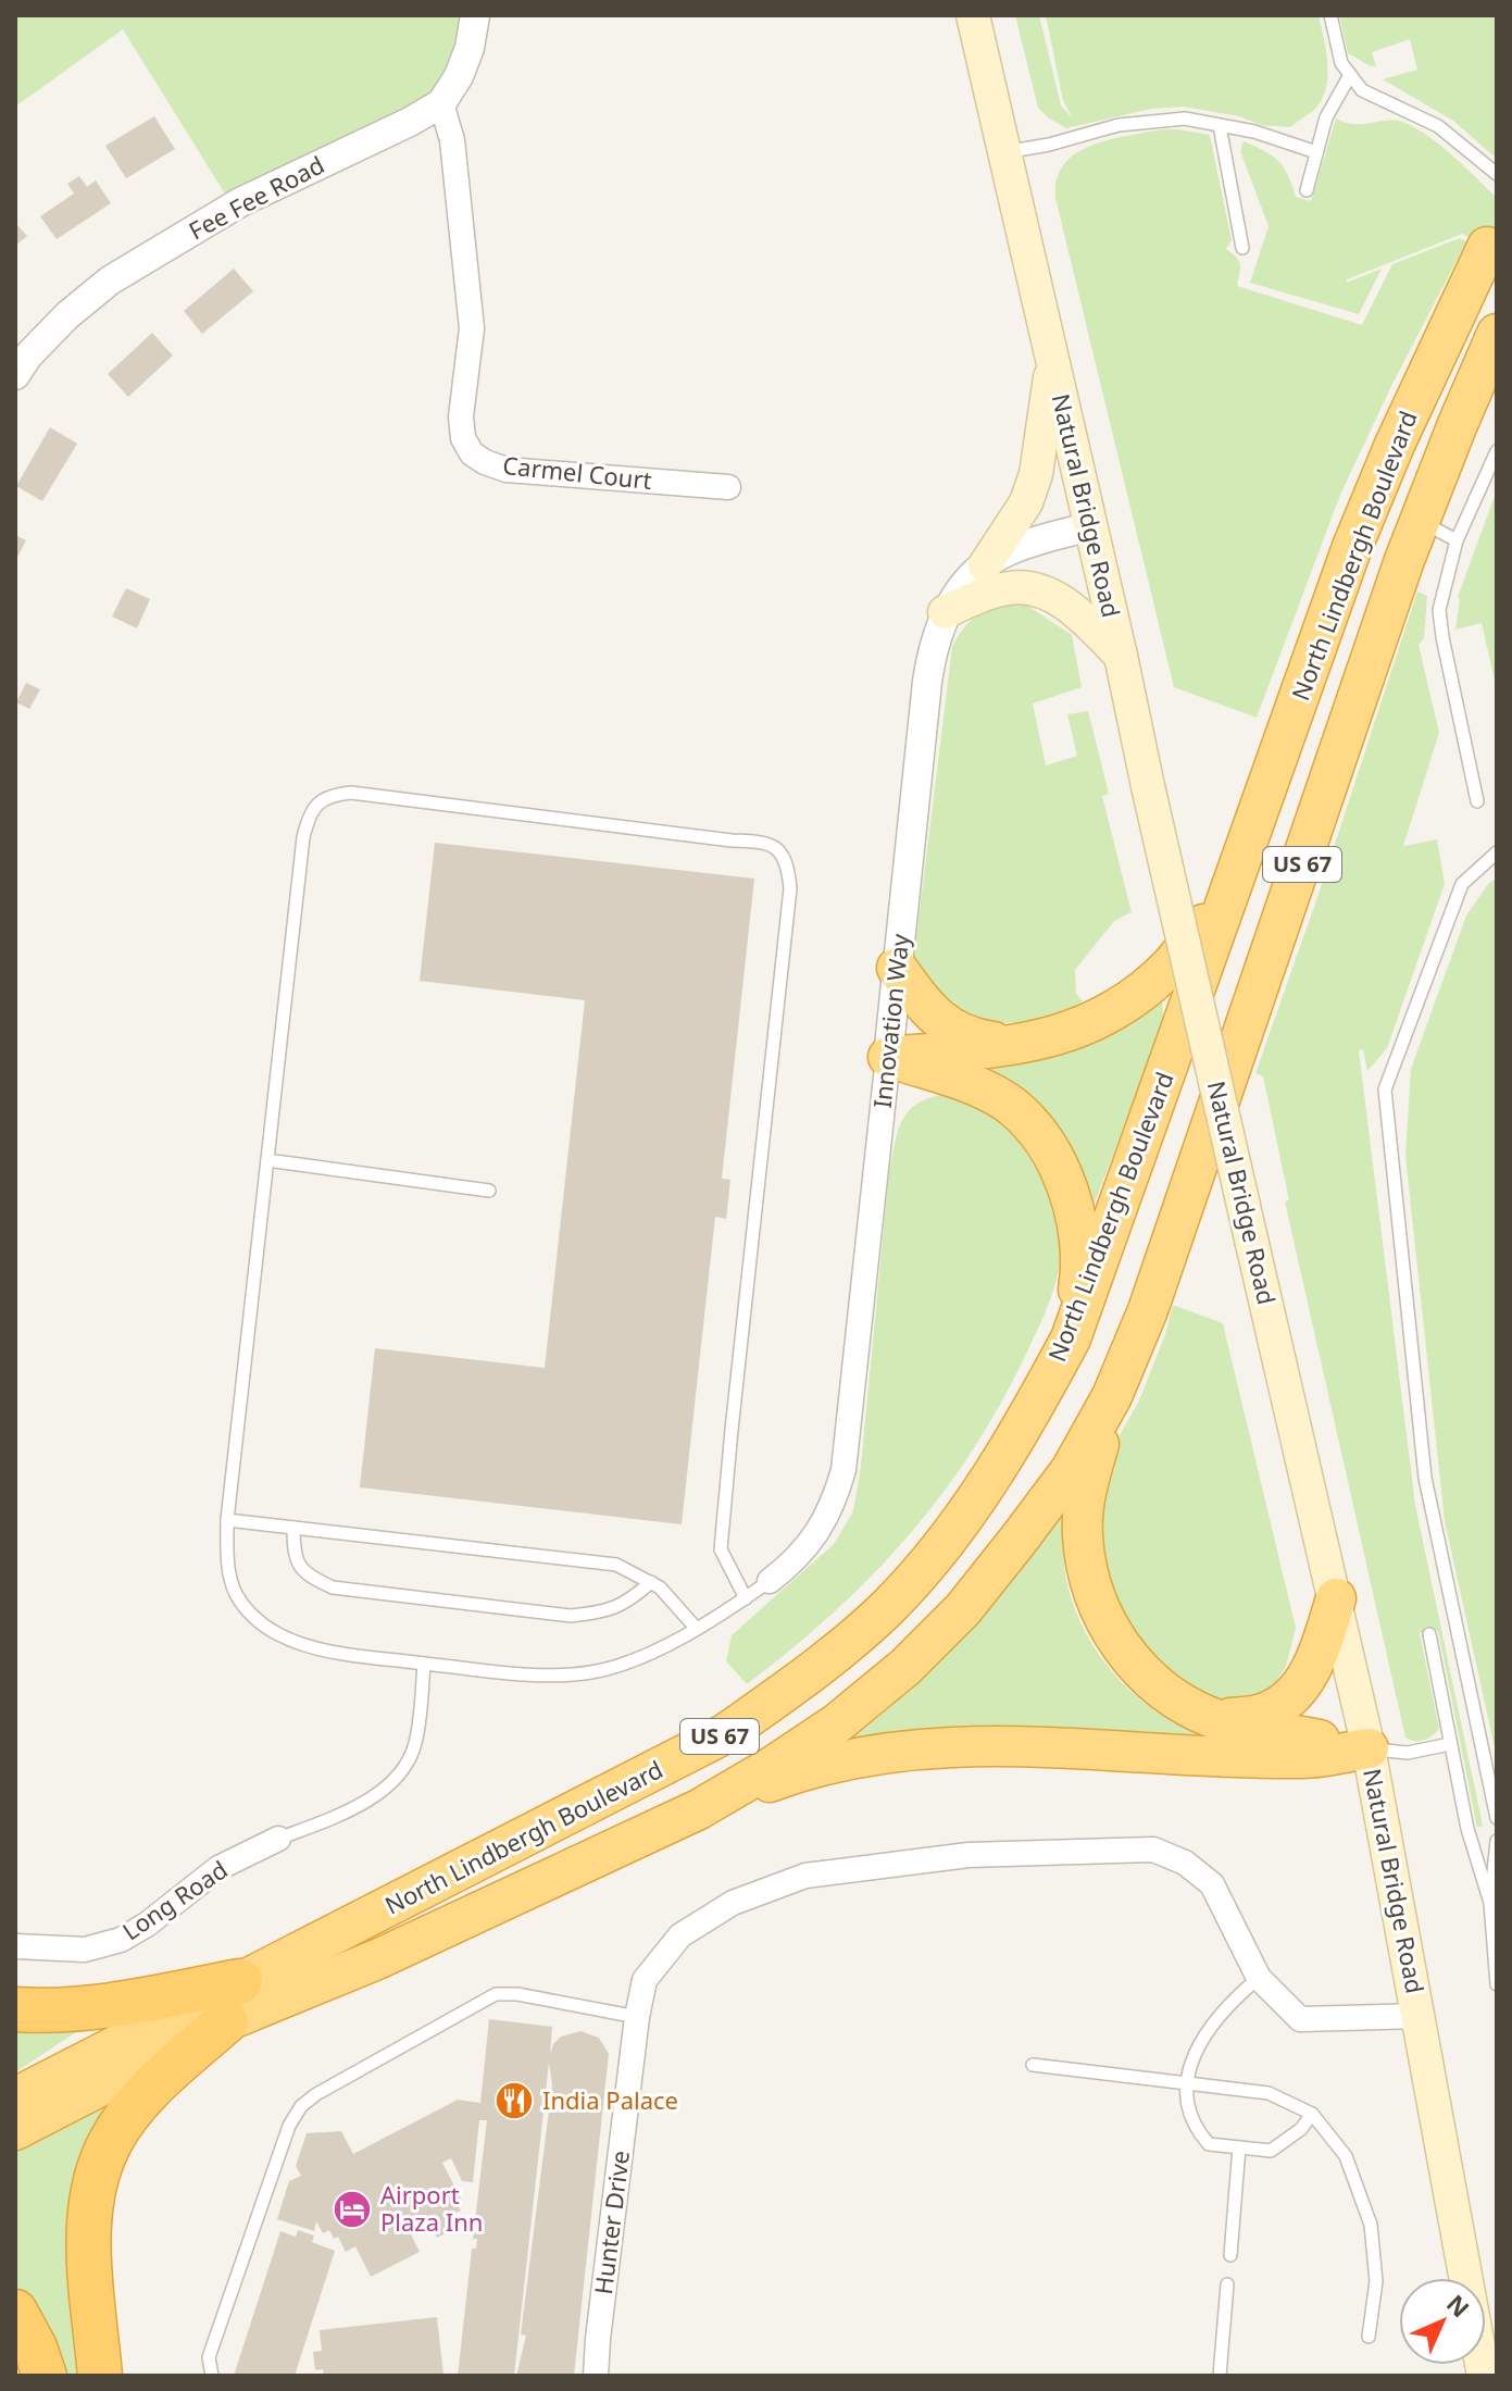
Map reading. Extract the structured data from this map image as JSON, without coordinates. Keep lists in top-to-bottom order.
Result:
{
  "streets": {
    "highway": ["North Lindbergh Boulevard", "US 67"],
    "main road": ["Natural Bridge Road"],
    "street": [
      "Fee Fee Road",
      "Carmel Court",
      "Innovation Way",
      "Long Road",
      "Hunter Drive"
    ]
  },
  "crossings": [
    ["Fee Fee Road", "Carmel Court"],
    ["Natural Bridge Road", "Innovation Way"],
    ["Natural Bridge Road", "Hunter Drive"]
  ],
  "places": {
    "restaurant": ["India Palace"],
    "hotel": ["Airport Plaza Inn"]
  },
  "north": "top right"
}
